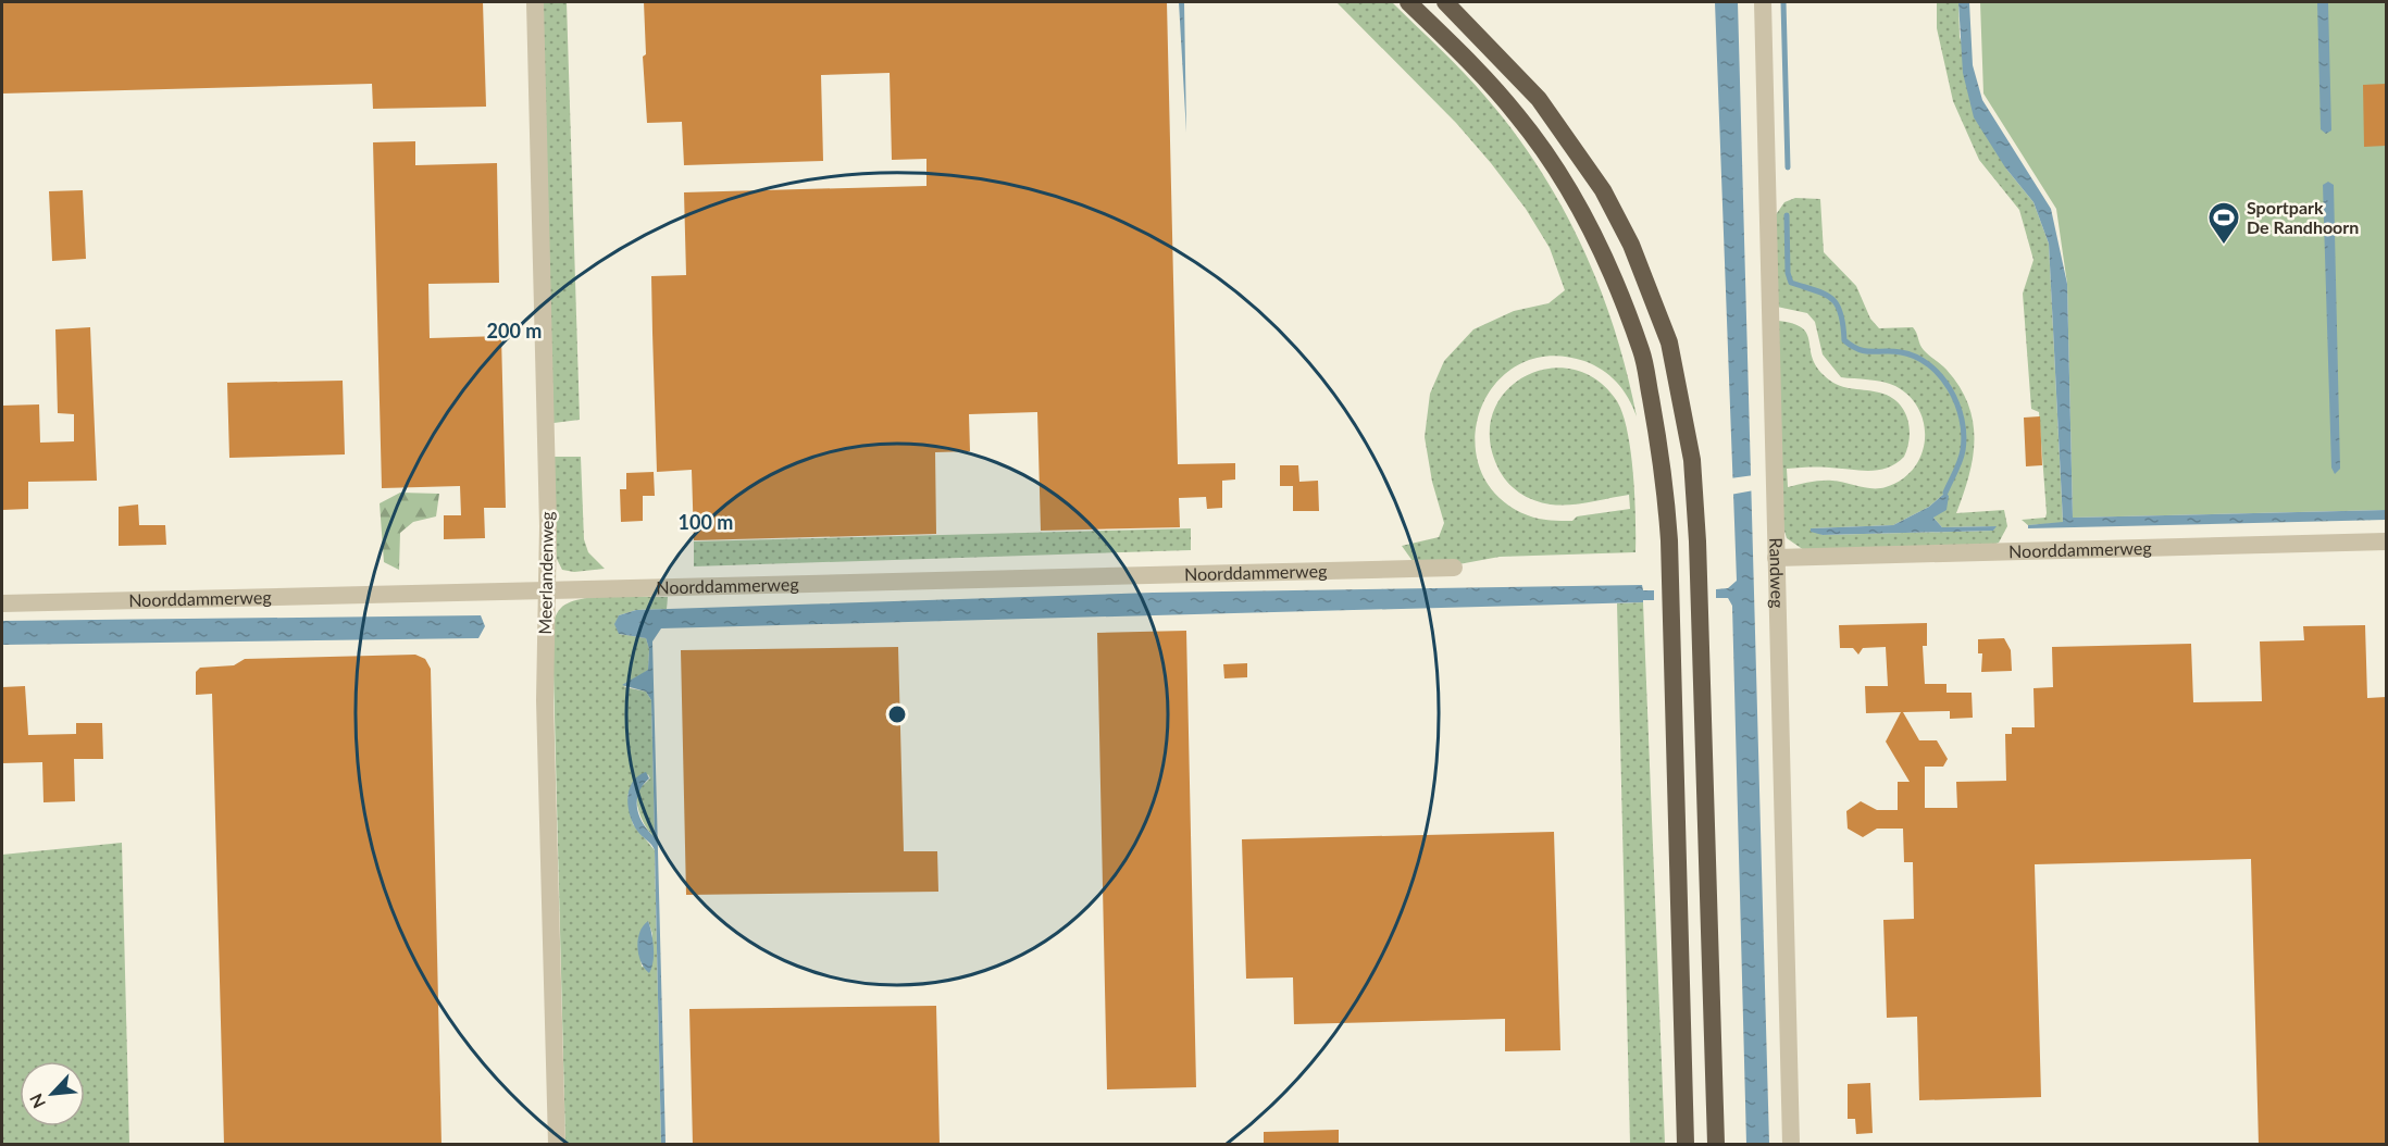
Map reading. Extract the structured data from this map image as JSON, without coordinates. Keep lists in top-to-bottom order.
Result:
{
  "streets": {
    "street": ["Noorddammerweg", "Meerlandenweg", "Randweg"]
  },
  "crossings": [
    ["Noorddammerweg", "Meerlandenweg"],
    ["Noorddammerweg", "Randweg"]
  ],
  "places": {
    "sports": ["Sportpark De Randhoorn"]
  },
  "north": "bottom left",
  "rings": ["200 m", "100 m"]
}
